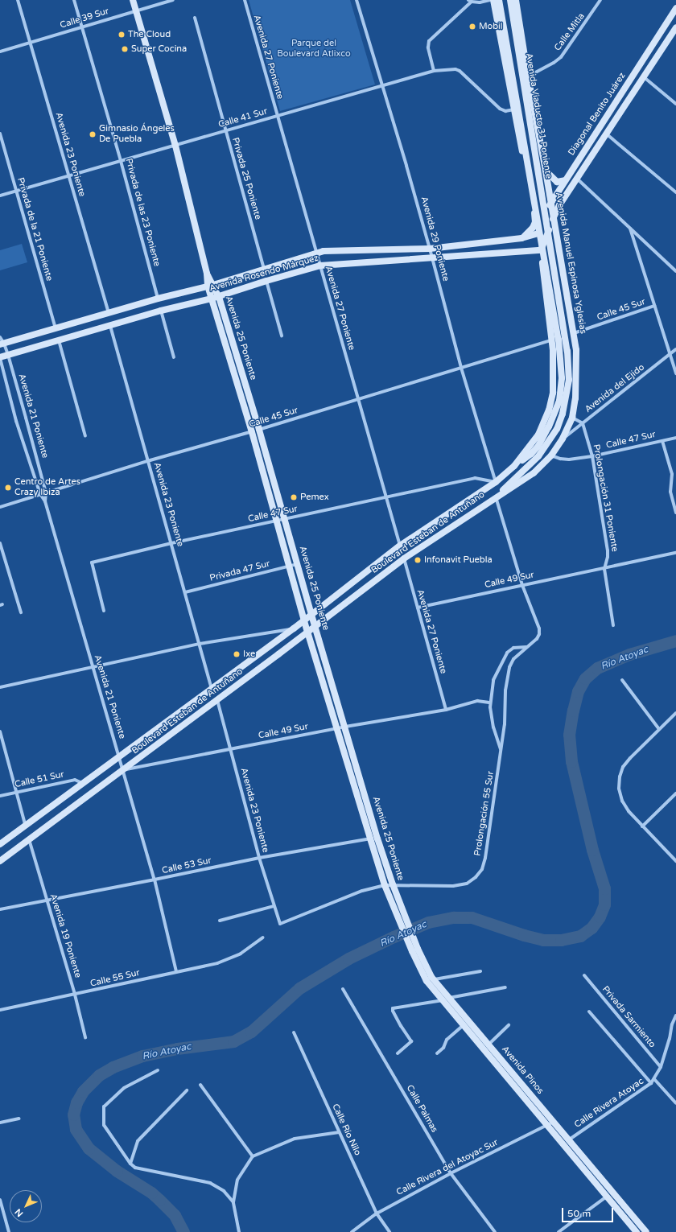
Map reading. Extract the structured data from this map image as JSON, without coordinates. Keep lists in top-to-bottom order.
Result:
{
  "streets": {
    "main road": [
      "Diagonal Benito Juárez",
      "Avenida Viaducto 31 Poniente",
      "Avenida Manuel Espinosa Yglesias",
      "Avenida Rosendo Márquez",
      "Avenida 25 Poniente",
      "Boulevard Esteban de Antuñano",
      "Avenida Pinos"
    ],
    "street": [
      "Calle 39 Sur",
      "Calle Mitla",
      "Avenida 27 Poniente",
      "Calle 41 Sur",
      "Avenida 23 Poniente",
      "Privada 25 Poniente",
      "Privada de las 23 Poniente",
      "Privada de la 21 Poniente",
      "Avenida 29 Poniente",
      "Calle 45 Sur",
      "Avenida del Ejido",
      "Avenida 21 Poniente",
      "Calle 47 Sur",
      "Prolongación 31 Poniente",
      "Privada 47 Sur",
      "Calle 49 Sur",
      "Calle 51 Sur",
      "Prolongación 55 Sur",
      "Calle 53 Sur",
      "Avenida 19 Poniente",
      "Calle 55 Sur",
      "Privada Sarmiento",
      "Calle Rivera Atoyac",
      "Calle Palmas",
      "Calle Río Nilo",
      "Calle Rivera del Atoyac Sur"
    ]
  },
  "crossings": [
    ["Calle 39 Sur", "Avenida 23 Poniente"],
    ["Calle 39 Sur", "Privada de las 23 Poniente"],
    ["Calle 39 Sur", "Avenida 25 Poniente"],
    ["Calle Mitla", "Avenida Manuel Espinosa Yglesias"],
    ["Avenida 27 Poniente", "Calle 41 Sur"],
    ["Avenida 27 Poniente", "Avenida Rosendo Márquez"],
    ["Avenida 27 Poniente", "Calle 45 Sur"],
    ["Avenida 27 Poniente", "Calle 47 Sur"],
    ["Avenida 27 Poniente", "Boulevard Esteban de Antuñano"],
    ["Avenida 27 Poniente", "Calle 49 Sur"],
    ["Diagonal Benito Juárez", "Avenida Manuel Espinosa Yglesias"],
    ["Diagonal Benito Juárez", "Avenida Rosendo Márquez"],
    ["Avenida Viaducto 31 Poniente", "Avenida Manuel Espinosa Yglesias"],
    ["Avenida Viaducto 31 Poniente", "Boulevard Esteban de Antuñano"],
    ["Calle 41 Sur", "Avenida 23 Poniente"],
    ["Calle 41 Sur", "Privada 25 Poniente"],
    ["Calle 41 Sur", "Privada de las 23 Poniente"],
    ["Calle 41 Sur", "Privada de la 21 Poniente"],
    ["Calle 41 Sur", "Avenida 29 Poniente"],
    ["Calle 41 Sur", "Avenida 25 Poniente"],
    ["Avenida 23 Poniente", "Avenida Rosendo Márquez"],
    ["Avenida 23 Poniente", "Calle 45 Sur"],
    ["Avenida 23 Poniente", "Calle 47 Sur"],
    ["Avenida 23 Poniente", "Boulevard Esteban de Antuñano"],
    ["Avenida 23 Poniente", "Privada 47 Sur"],
    ["Avenida 23 Poniente", "Calle 49 Sur"],
    ["Avenida 23 Poniente", "Prolongación 55 Sur"],
    ["Avenida 23 Poniente", "Calle 53 Sur"],
    ["Privada 25 Poniente", "Avenida Rosendo Márquez"],
    ["Privada de las 23 Poniente", "Avenida Rosendo Márquez"],
    ["Privada de la 21 Poniente", "Avenida Rosendo Márquez"],
    ["Avenida 29 Poniente", "Avenida Rosendo Márquez"],
    ["Avenida 29 Poniente", "Calle 45 Sur"],
    ["Avenida 29 Poniente", "Calle 47 Sur"],
    ["Avenida 29 Poniente", "Boulevard Esteban de Antuñano"],
    ["Avenida Manuel Espinosa Yglesias", "Calle 45 Sur"],
    ["Avenida Manuel Espinosa Yglesias", "Avenida del Ejido"],
    ["Avenida Manuel Espinosa Yglesias", "Calle 47 Sur"],
    ["Avenida Manuel Espinosa Yglesias", "Boulevard Esteban de Antuñano"],
    ["Avenida Rosendo Márquez", "Avenida 25 Poniente"],
    ["Avenida Rosendo Márquez", "Avenida 21 Poniente"],
    ["Calle 45 Sur", "Avenida 25 Poniente"],
    ["Calle 45 Sur", "Avenida 21 Poniente"],
    ["Avenida 25 Poniente", "Calle 47 Sur"],
    ["Avenida 25 Poniente", "Boulevard Esteban de Antuñano"],
    ["Avenida 25 Poniente", "Privada 47 Sur"],
    ["Avenida 25 Poniente", "Calle 49 Sur"],
    ["Avenida 25 Poniente", "Prolongación 55 Sur"],
    ["Avenida 25 Poniente", "Calle 53 Sur"],
    ["Avenida 25 Poniente", "Avenida Pinos"],
    ["Avenida del Ejido", "Prolongación 31 Poniente"],
    ["Avenida 21 Poniente", "Boulevard Esteban de Antuñano"],
    ["Avenida 21 Poniente", "Calle 49 Sur"],
    ["Avenida 21 Poniente", "Calle 53 Sur"],
    ["Avenida 21 Poniente", "Calle 55 Sur"],
    ["Calle 47 Sur", "Prolongación 31 Poniente"],
    ["Calle 47 Sur", "Boulevard Esteban de Antuñano"],
    ["Prolongación 31 Poniente", "Calle 49 Sur"],
    ["Boulevard Esteban de Antuñano", "Calle 49 Sur"],
    ["Boulevard Esteban de Antuñano", "Calle 51 Sur"],
    ["Boulevard Esteban de Antuñano", "Avenida 19 Poniente"],
    ["Calle 49 Sur", "Prolongación 55 Sur"],
    ["Calle 53 Sur", "Avenida 19 Poniente"],
    ["Avenida 19 Poniente", "Calle 55 Sur"],
    ["Privada Sarmiento", "Calle Rivera Atoyac"],
    ["Avenida Pinos", "Calle Rivera Atoyac"],
    ["Avenida Pinos", "Calle Rivera del Atoyac Sur"],
    ["Calle Palmas", "Calle Rivera del Atoyac Sur"],
    ["Calle Río Nilo", "Calle Rivera del Atoyac Sur"]
  ],
  "water": ["Río Atoyac"],
  "parks": ["Parque del Boulevard Atlixco"],
  "places": [
    "Mobil",
    "The Cloud",
    "Super Cocina",
    "Gimnasio Ángeles De Puebla",
    "Centro de Artes Crazy Ibiza",
    "Pemex",
    "Infonavit Puebla",
    "Ixe"
  ],
  "scale_bar": "50 m",
  "north": "bottom left"
}
